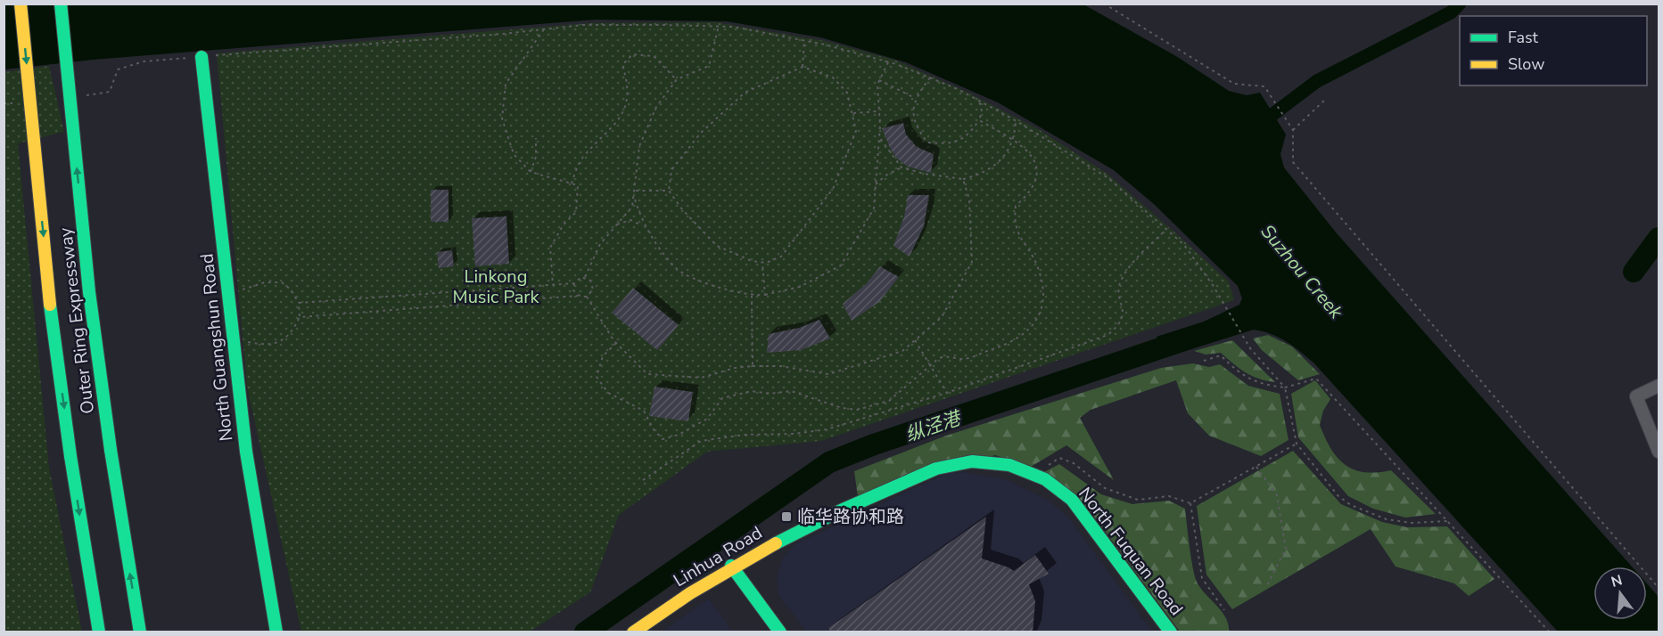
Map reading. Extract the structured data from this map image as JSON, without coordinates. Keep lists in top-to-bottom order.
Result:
{
  "streets": {
    "main road": [
      "Outer Ring Expressway",
      "North Guangshun Road",
      "North Fuquan Road",
      "Linhua Road"
    ]
  },
  "crossings": [
    ["North Fuquan Road", "Linhua Road"]
  ],
  "water": ["Suzhou Creek", "纵泾港"],
  "parks": ["Linkong Music Park"],
  "places": {
    "transit": ["临华路协和路"]
  },
  "legend": ["Fast", "Slow"],
  "north": "top"
}
